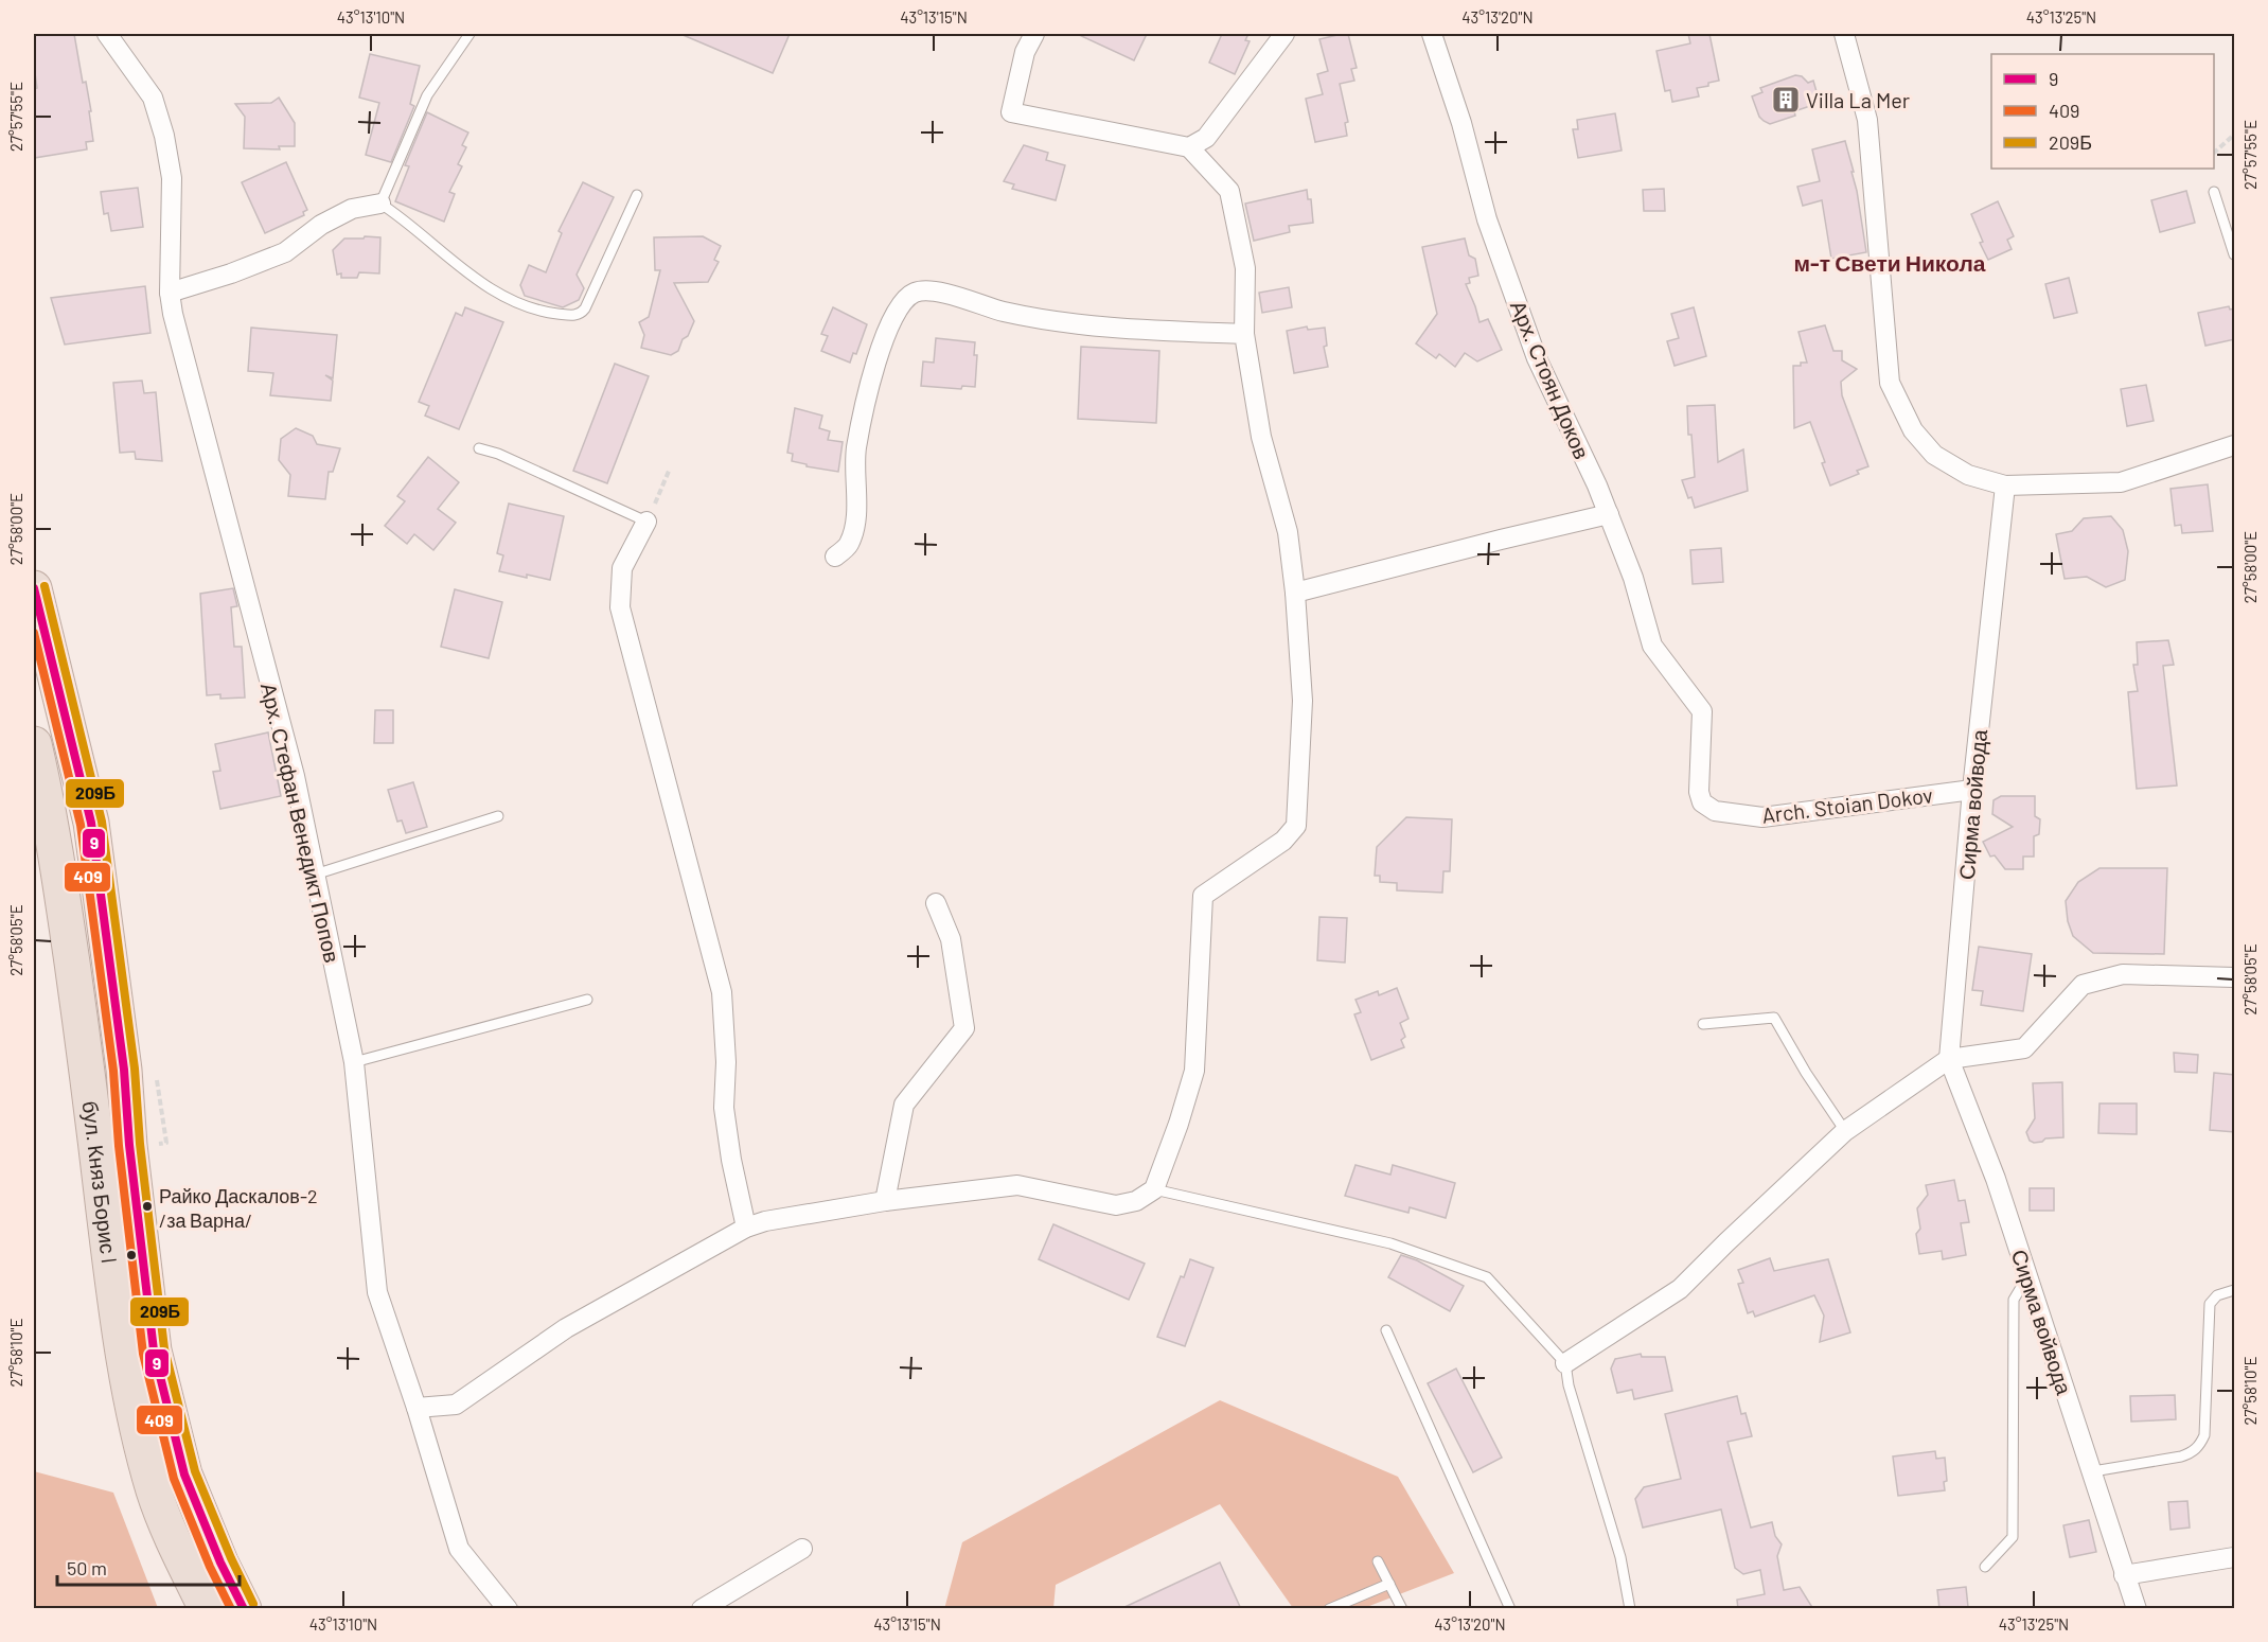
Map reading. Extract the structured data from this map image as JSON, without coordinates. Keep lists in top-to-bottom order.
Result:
{
  "streets": {
    "highway": ["бул. Княз Борис I"],
    "street": [
      "Арх. Стоян Доков",
      "Arch. Stoian Dokov",
      "Сирма войвода",
      "Арх. Стефан Венедикт Попов"
    ]
  },
  "crossings": [
    ["Арх. Стоян Доков", "Arch. Stoian Dokov"],
    ["Arch. Stoian Dokov", "Сирма войвода"]
  ],
  "districts": ["м-т Свети Никола"],
  "places": {
    "building": ["Villa La Mer"],
    "other": ["Райко Даскалов-2 /за Варна/"]
  },
  "lines": ["transit line 209Б", "transit line 9", "transit line 409"],
  "legend": ["9", "409", "209Б"],
  "scale_bar": "50 m",
  "coordinates": [
    "43°13'10\"N",
    "43°13'15\"N",
    "43°13'20\"N",
    "43°13'25\"N",
    "27°57'55\"E",
    "27°58'00\"E",
    "27°58'05\"E",
    "27°58'10\"E"
  ]
}
